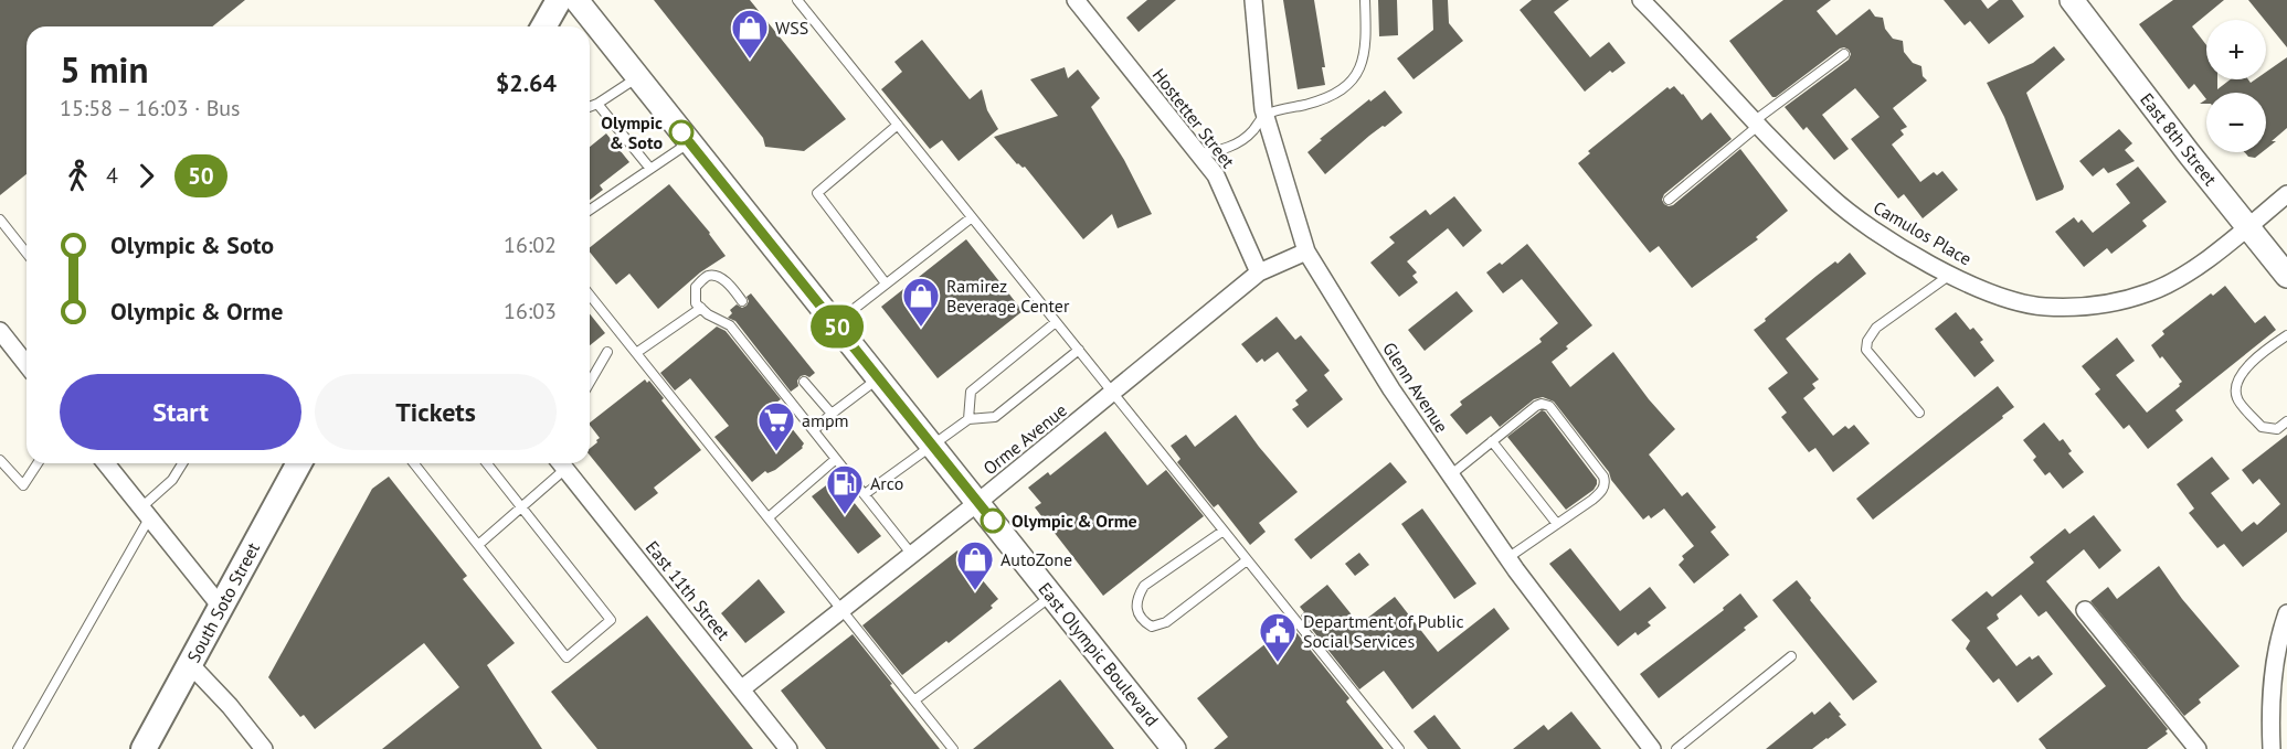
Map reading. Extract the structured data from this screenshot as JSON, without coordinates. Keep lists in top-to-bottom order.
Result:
{
  "streets": {
    "main road": ["East 8th Street", "South Soto Street", "East Olympic Boulevard"],
    "street": [
      "Hostetter Street",
      "Camulos Place",
      "Glenn Avenue",
      "Orme Avenue",
      "East 11th Street"
    ]
  },
  "crossings": [
    ["Hostetter Street", "Orme Avenue"],
    ["East 8th Street", "Camulos Place"],
    ["Glenn Avenue", "Orme Avenue"],
    ["Orme Avenue", "East 11th Street"],
    ["Orme Avenue", "East Olympic Boulevard"]
  ],
  "places": {
    "shop": ["WSS", "Ramirez Beverage Center", "AutoZone"],
    "other": ["Olympic & Soto", "Olympic & Orme"],
    "supermarket": ["ampm"],
    "fuel station": ["Arco"],
    "public building": ["Department of Public Social Services"]
  },
  "lines": ["bus line 50"],
  "page": {
    "on_map": "50",
    "map_buttons": ["+", "−"],
    "heading": ["5 min", "15:58 – 16:03 · Bus", "$2.64"],
    "legs": ["4", "50"],
    "list": [
      {
        "name": "Olympic & Soto",
        "value": "16:02"
      },
      {
        "name": "Olympic & Orme",
        "value": "16:03"
      }
    ],
    "buttons": ["Start", "Tickets"]
  }
}
